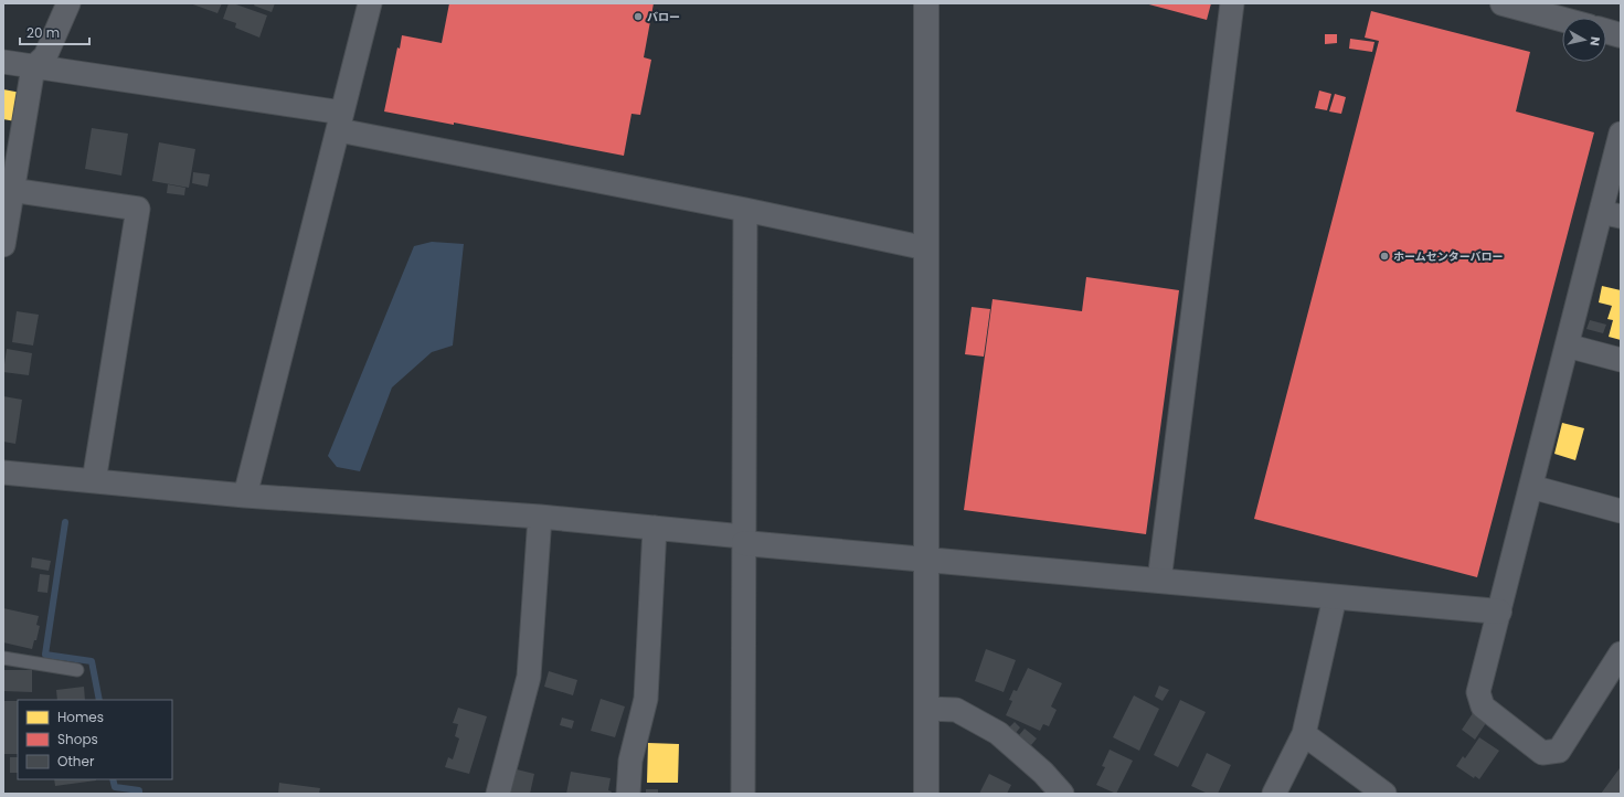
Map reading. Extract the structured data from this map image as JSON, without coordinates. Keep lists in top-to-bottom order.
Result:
{
  "places": ["バロー", "ホームセンターバロー"],
  "legend": ["Homes", "Shops", "Other"],
  "scale_bar": "20 m",
  "north": "right"
}
